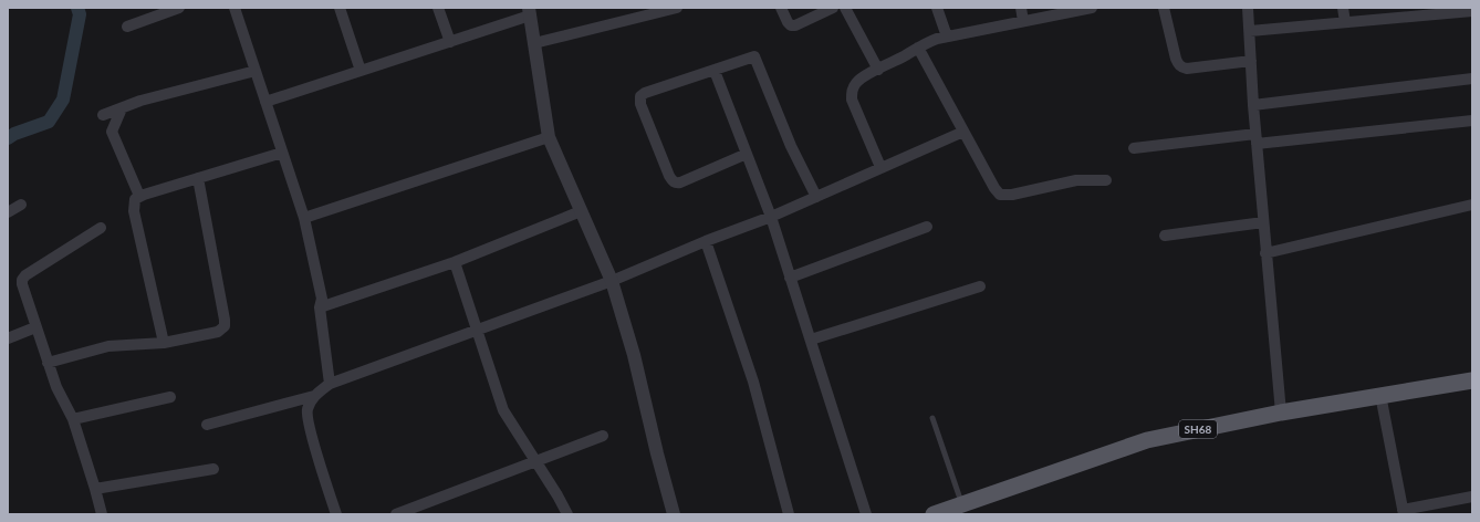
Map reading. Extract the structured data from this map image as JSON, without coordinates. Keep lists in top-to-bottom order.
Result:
{
  "streets": {
    "main road": ["SH68"]
  }
}
